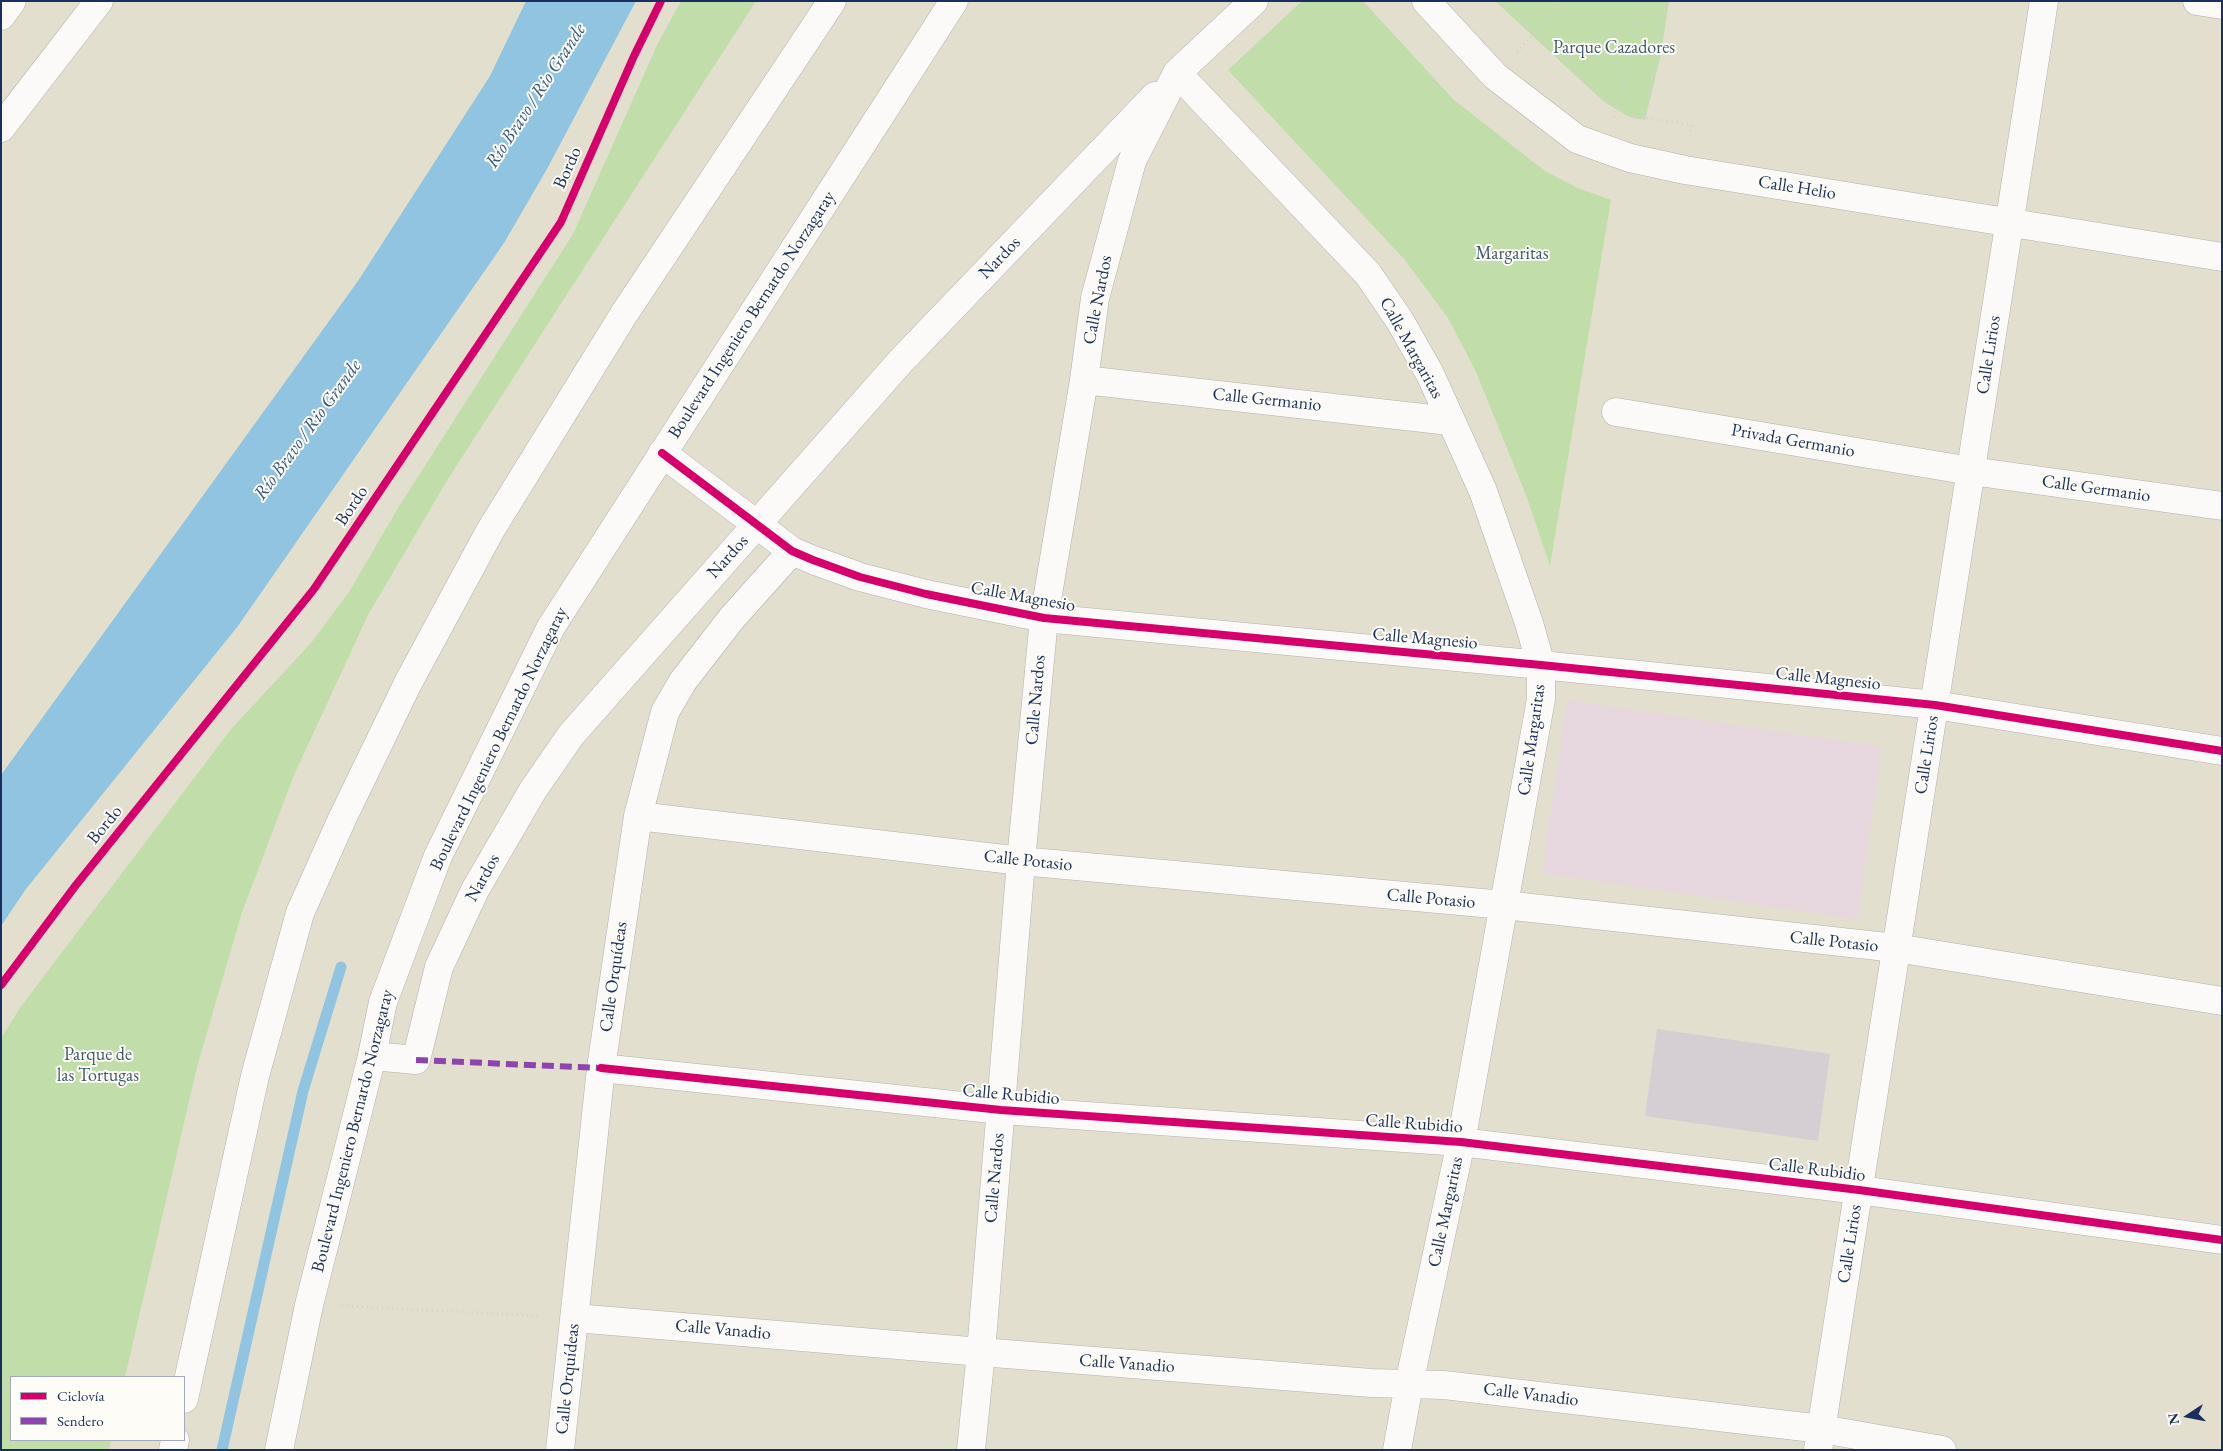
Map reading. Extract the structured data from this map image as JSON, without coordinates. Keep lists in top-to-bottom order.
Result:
{
  "streets": {
    "main road": [
      "Calle Helio",
      "Nardos",
      "Calle Nardos",
      "Boulevard Ingeniero Bernardo Norzagaray",
      "Calle Margaritas",
      "Calle Lirios",
      "Calle Germanio",
      "Privada Germanio",
      "Calle Magnesio",
      "Calle Potasio",
      "Calle Orquídeas",
      "Calle Rubidio",
      "Calle Vanadio"
    ],
    "cycle path": ["Bordo"]
  },
  "crossings": [
    ["Calle Helio", "Calle Lirios"],
    ["Nardos", "Calle Nardos"],
    ["Nardos", "Boulevard Ingeniero Bernardo Norzagaray"],
    ["Nardos", "Calle Margaritas"],
    ["Nardos", "Calle Magnesio"],
    ["Calle Nardos", "Calle Margaritas"],
    ["Calle Nardos", "Calle Germanio"],
    ["Calle Nardos", "Calle Magnesio"],
    ["Calle Nardos", "Calle Potasio"],
    ["Calle Nardos", "Calle Rubidio"],
    ["Calle Nardos", "Calle Vanadio"],
    ["Boulevard Ingeniero Bernardo Norzagaray", "Calle Magnesio"],
    ["Calle Margaritas", "Calle Germanio"],
    ["Calle Margaritas", "Calle Magnesio"],
    ["Calle Margaritas", "Calle Potasio"],
    ["Calle Margaritas", "Calle Rubidio"],
    ["Calle Margaritas", "Calle Vanadio"],
    ["Calle Lirios", "Calle Germanio"],
    ["Calle Lirios", "Privada Germanio"],
    ["Calle Lirios", "Calle Magnesio"],
    ["Calle Lirios", "Calle Potasio"],
    ["Calle Lirios", "Calle Rubidio"],
    ["Calle Lirios", "Calle Vanadio"],
    ["Calle Germanio", "Privada Germanio"],
    ["Calle Magnesio", "Calle Orquídeas"],
    ["Calle Potasio", "Calle Orquídeas"],
    ["Calle Orquídeas", "Calle Rubidio"],
    ["Calle Orquídeas", "Calle Vanadio"]
  ],
  "water": ["Río Bravo / Rio Grande"],
  "parks": ["Parque Cazadores", "Margaritas", "Parque de las Tortugas"],
  "legend": ["Ciclovía", "Sendero"],
  "north": "left"
}
